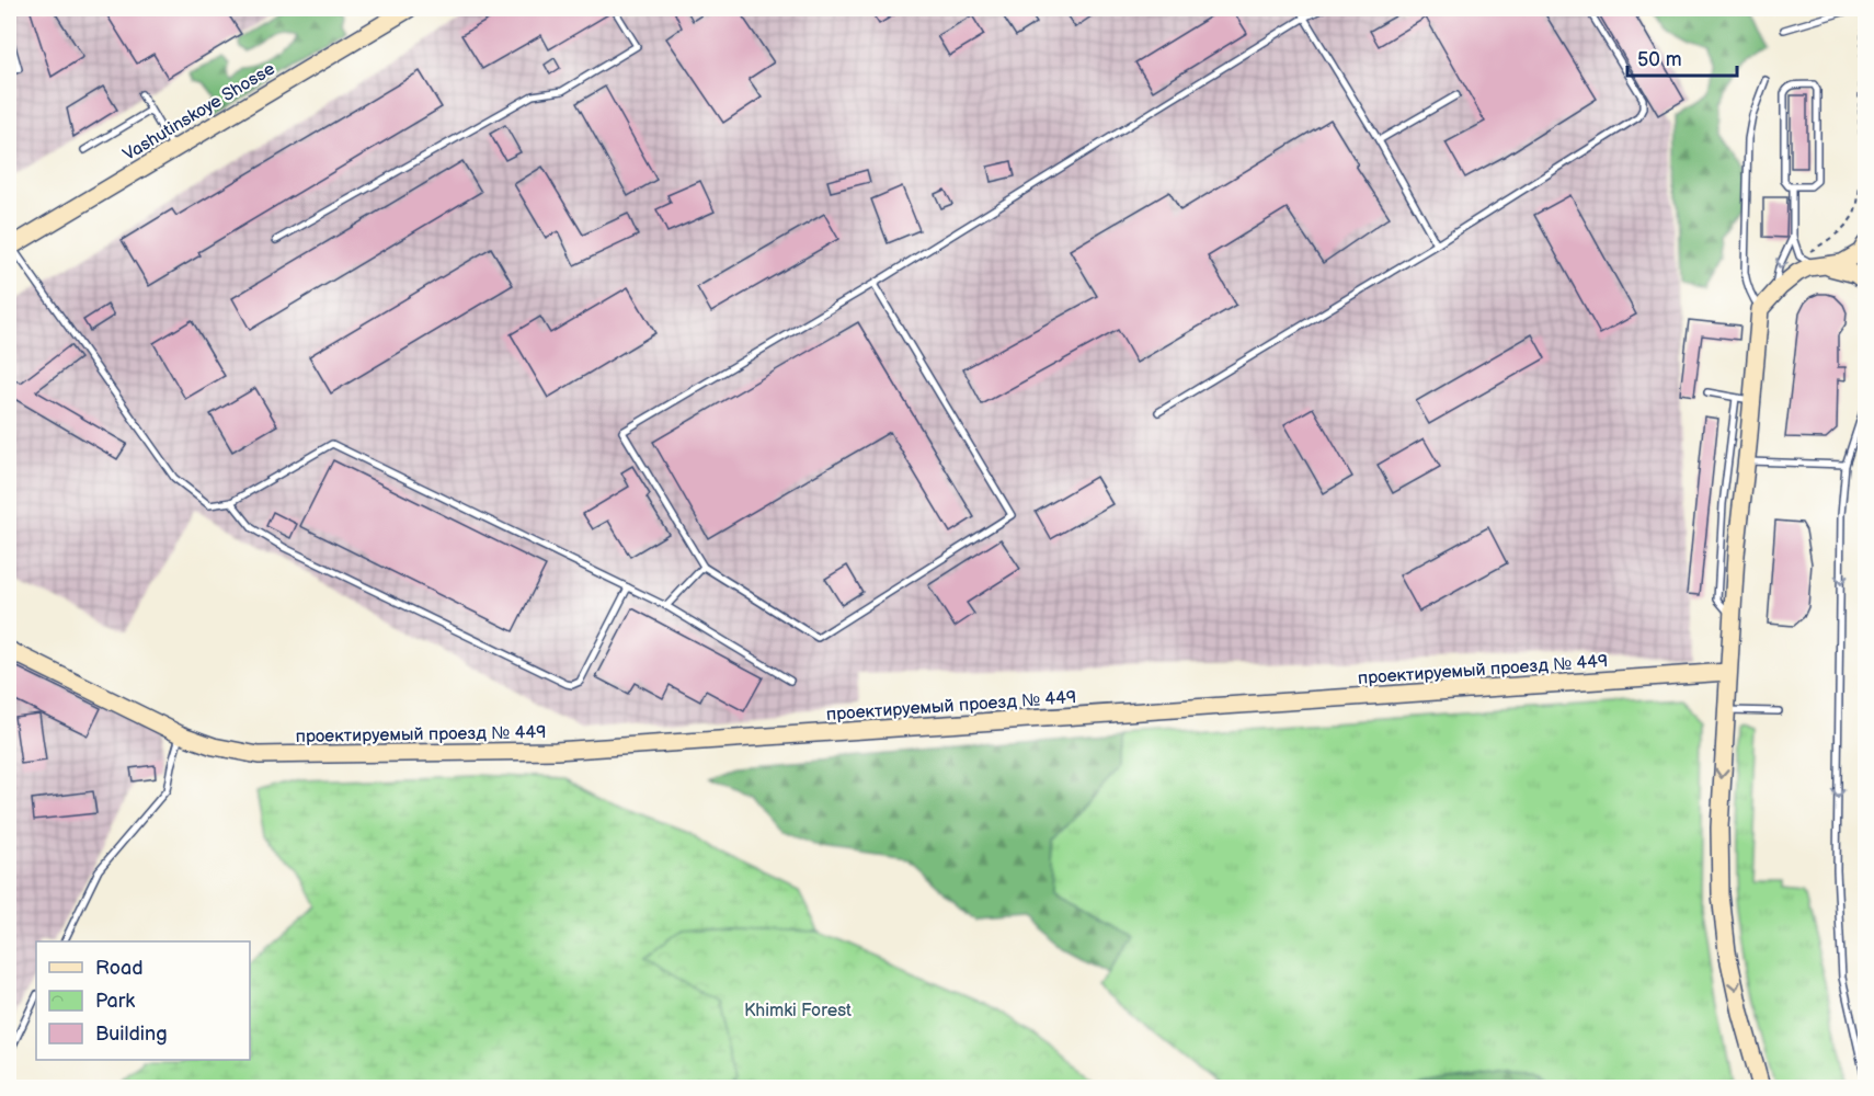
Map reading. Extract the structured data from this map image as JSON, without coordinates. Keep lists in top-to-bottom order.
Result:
{
  "streets": {
    "street": ["Vashutinskoye Shosse", "проектируемый проезд № 449"]
  },
  "parks": ["Khimki Forest"],
  "legend": ["Road", "Park", "Building"],
  "scale_bar": "50 m"
}
